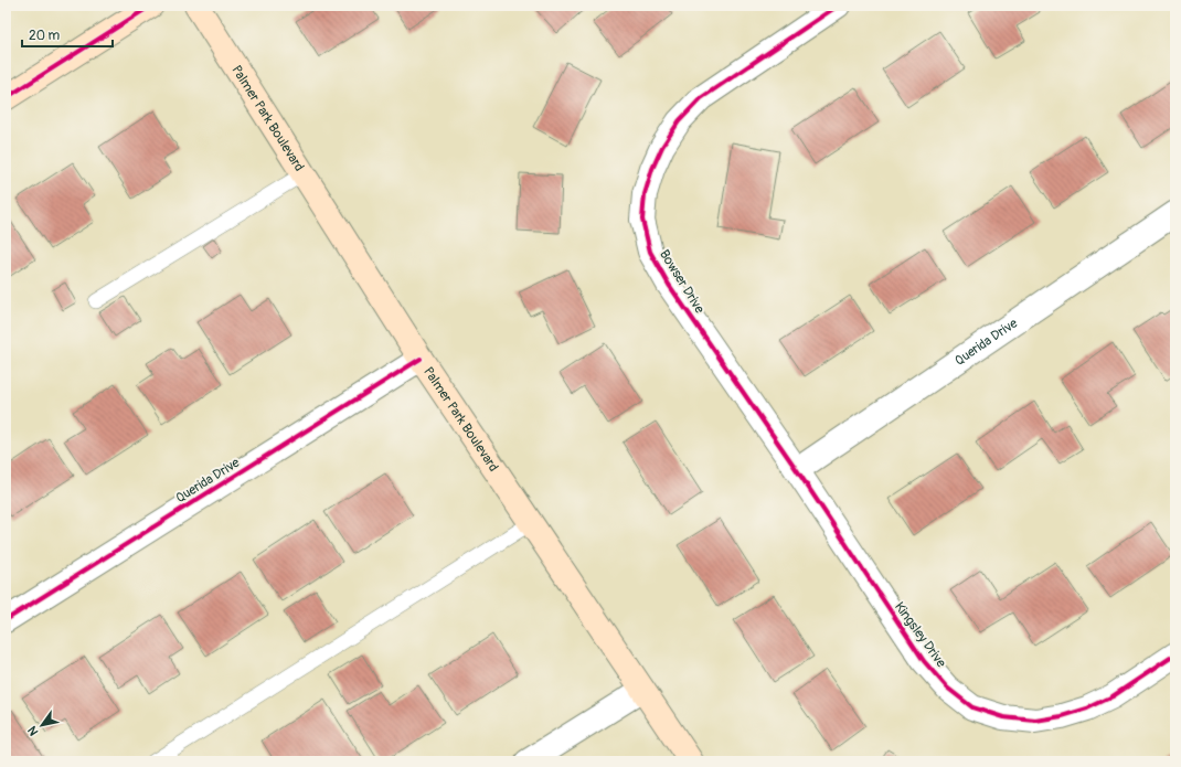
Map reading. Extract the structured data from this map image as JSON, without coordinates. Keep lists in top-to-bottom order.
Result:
{
  "streets": {
    "main road": ["Palmer Park Boulevard"],
    "street": ["Bowser Drive", "Querida Drive", "Kingsley Drive"]
  },
  "crossings": [
    ["Palmer Park Boulevard", "Querida Drive"],
    ["Bowser Drive", "Querida Drive"],
    ["Bowser Drive", "Kingsley Drive"],
    ["Querida Drive", "Kingsley Drive"]
  ],
  "scale_bar": "20 m",
  "north": "bottom left"
}
